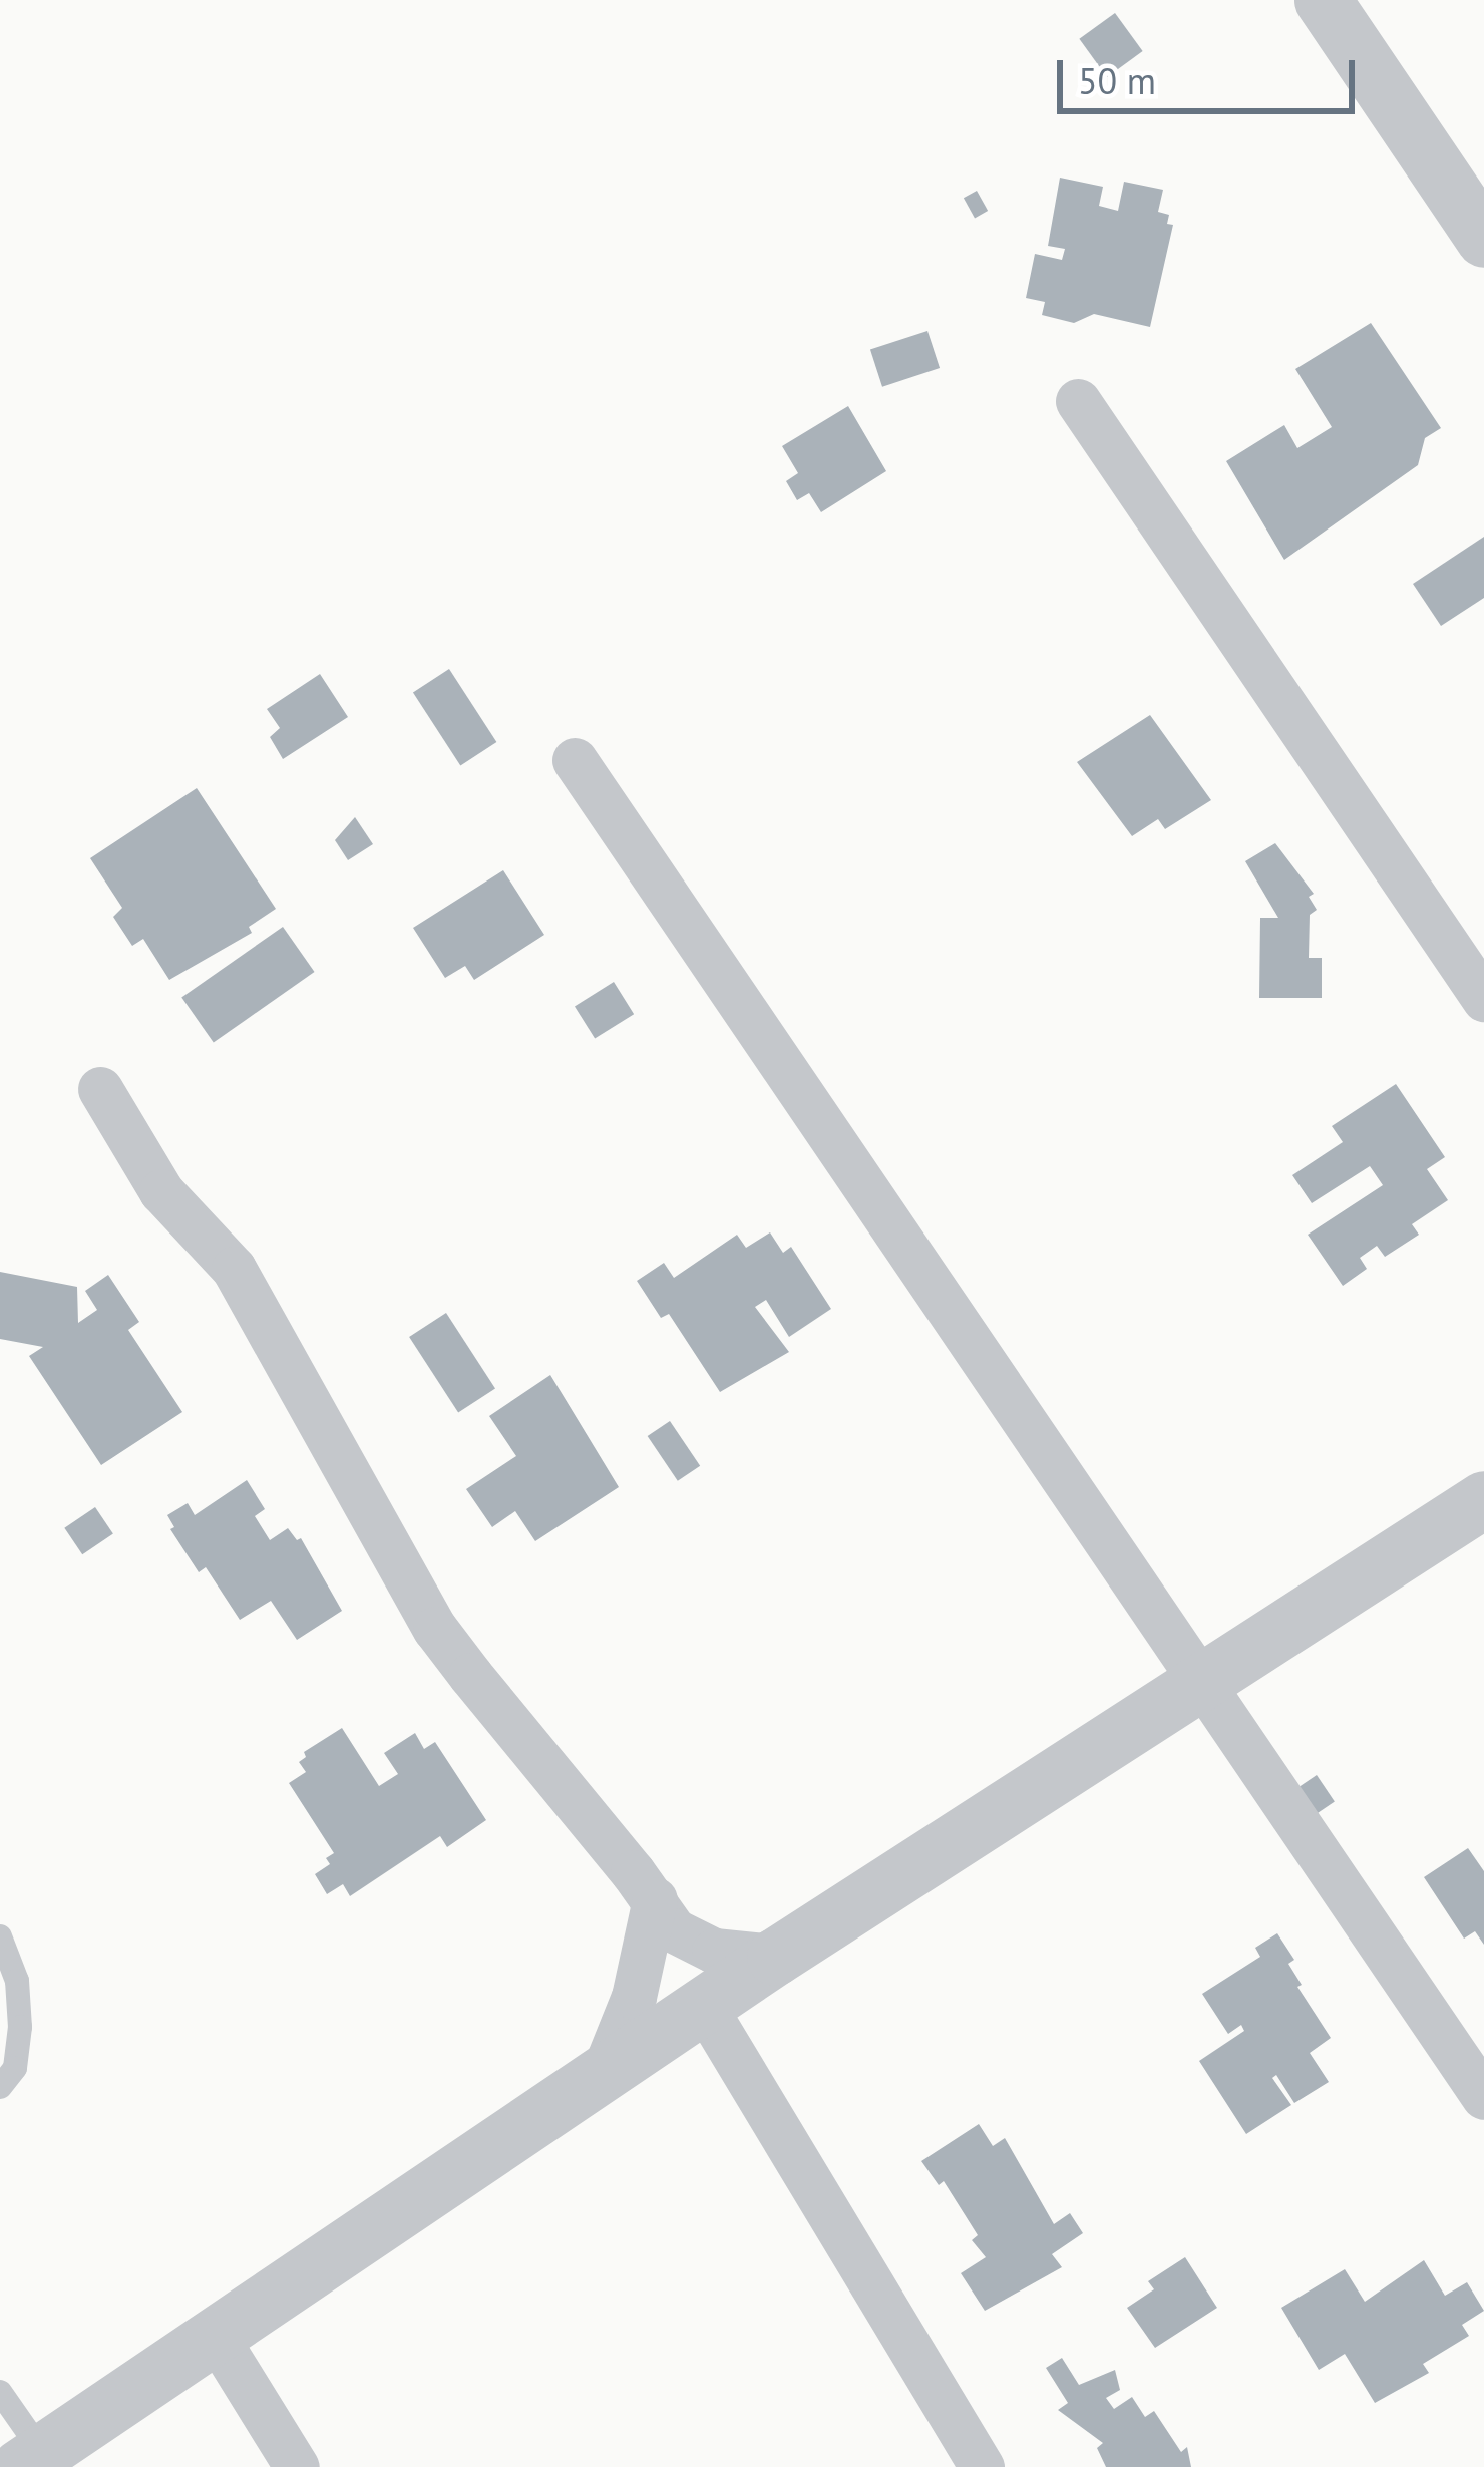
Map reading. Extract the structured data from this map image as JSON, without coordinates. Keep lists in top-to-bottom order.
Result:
{
  "scale_bar": "50 m"
}
